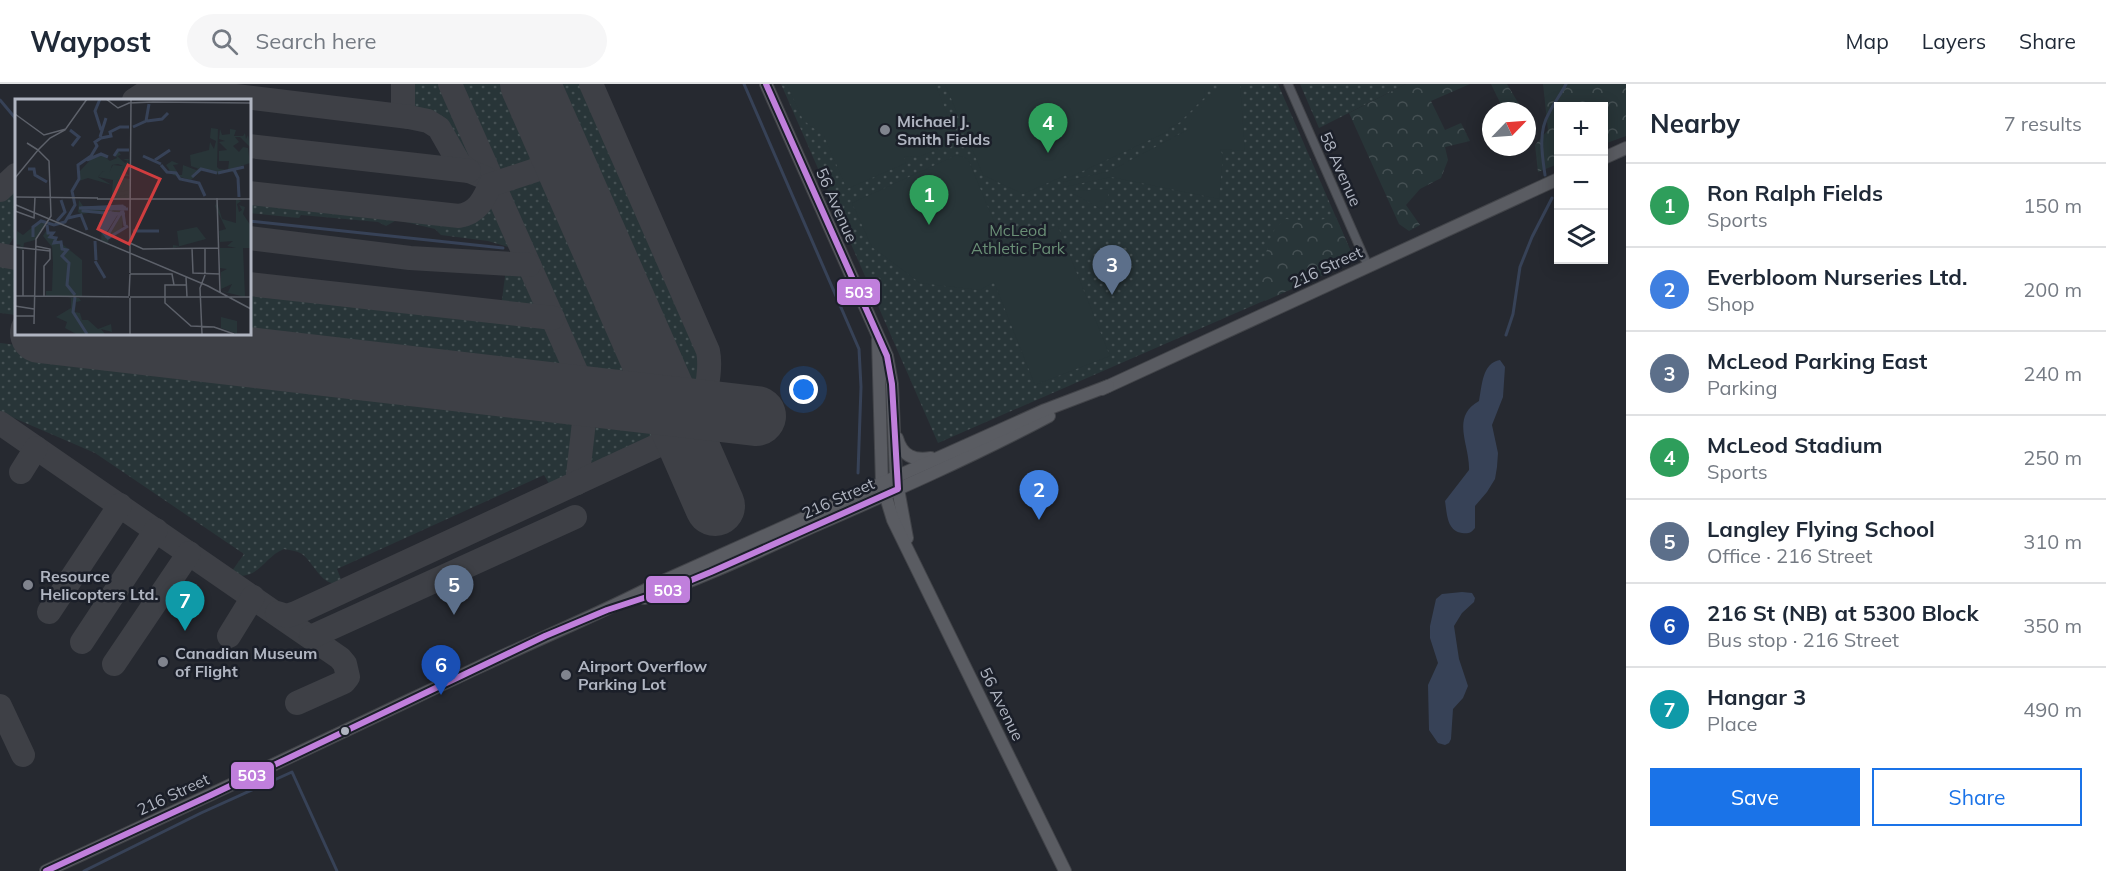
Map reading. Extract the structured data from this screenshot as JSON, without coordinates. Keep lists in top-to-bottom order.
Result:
{
  "streets": {
    "main road": ["56 Avenue", "216 Street"],
    "street": ["58 Avenue"]
  },
  "crossings": [
    ["58 Avenue", "216 Street"],
    ["56 Avenue", "216 Street"]
  ],
  "parks": ["McLeod Athletic Park"],
  "places": [
    "Michael J. Smith Fields",
    "Resource Helicopters Ltd.",
    "Canadian Museum of Flight",
    "Airport Overflow Parking Lot"
  ],
  "lines": ["transit line 503"],
  "north": "top right",
  "page": {
    "header": "Waypost",
    "search": "Search here",
    "nav": ["Map", "Layers", "Share"],
    "heading": ["Nearby", "7 results"],
    "map_buttons": ["+", "−"],
    "pins": [
      "4",
      "1",
      "3",
      "2",
      "5",
      "7",
      "6"
    ],
    "list": [
      {
        "mark": "1",
        "name": "Ron Ralph Fields",
        "note": "Sports",
        "value": "150 m"
      },
      {
        "mark": "2",
        "name": "Everbloom Nurseries Ltd.",
        "note": "Shop",
        "value": "200 m"
      },
      {
        "mark": "3",
        "name": "McLeod Parking East",
        "note": "Parking",
        "value": "240 m"
      },
      {
        "mark": "4",
        "name": "McLeod Stadium",
        "note": "Sports",
        "value": "250 m"
      },
      {
        "mark": "5",
        "name": "Langley Flying School",
        "note": "Office · 216 Street",
        "value": "310 m"
      },
      {
        "mark": "6",
        "name": "216 St (NB) at 5300 Block",
        "note": "Bus stop · 216 Street",
        "value": "350 m"
      },
      {
        "mark": "7",
        "name": "Hangar 3",
        "note": "Place",
        "value": "490 m"
      }
    ],
    "buttons": ["Save", "Share"]
  }
}
